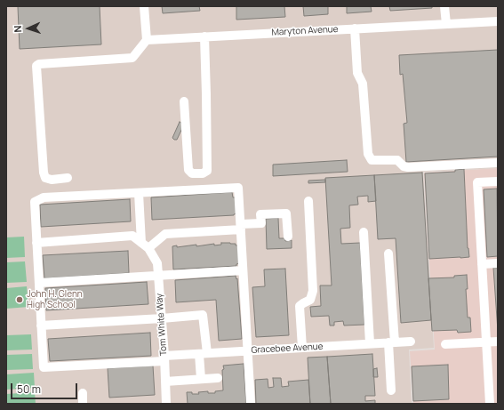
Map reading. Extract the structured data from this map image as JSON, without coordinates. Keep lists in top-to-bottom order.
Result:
{
  "streets": {
    "street": ["Maryton Avenue", "Tom White Way", "Gracebee Avenue"]
  },
  "crossings": [
    ["Tom White Way", "Gracebee Avenue"]
  ],
  "places": ["John H. Glenn High School"],
  "scale_bar": "50 m",
  "north": "left"
}
